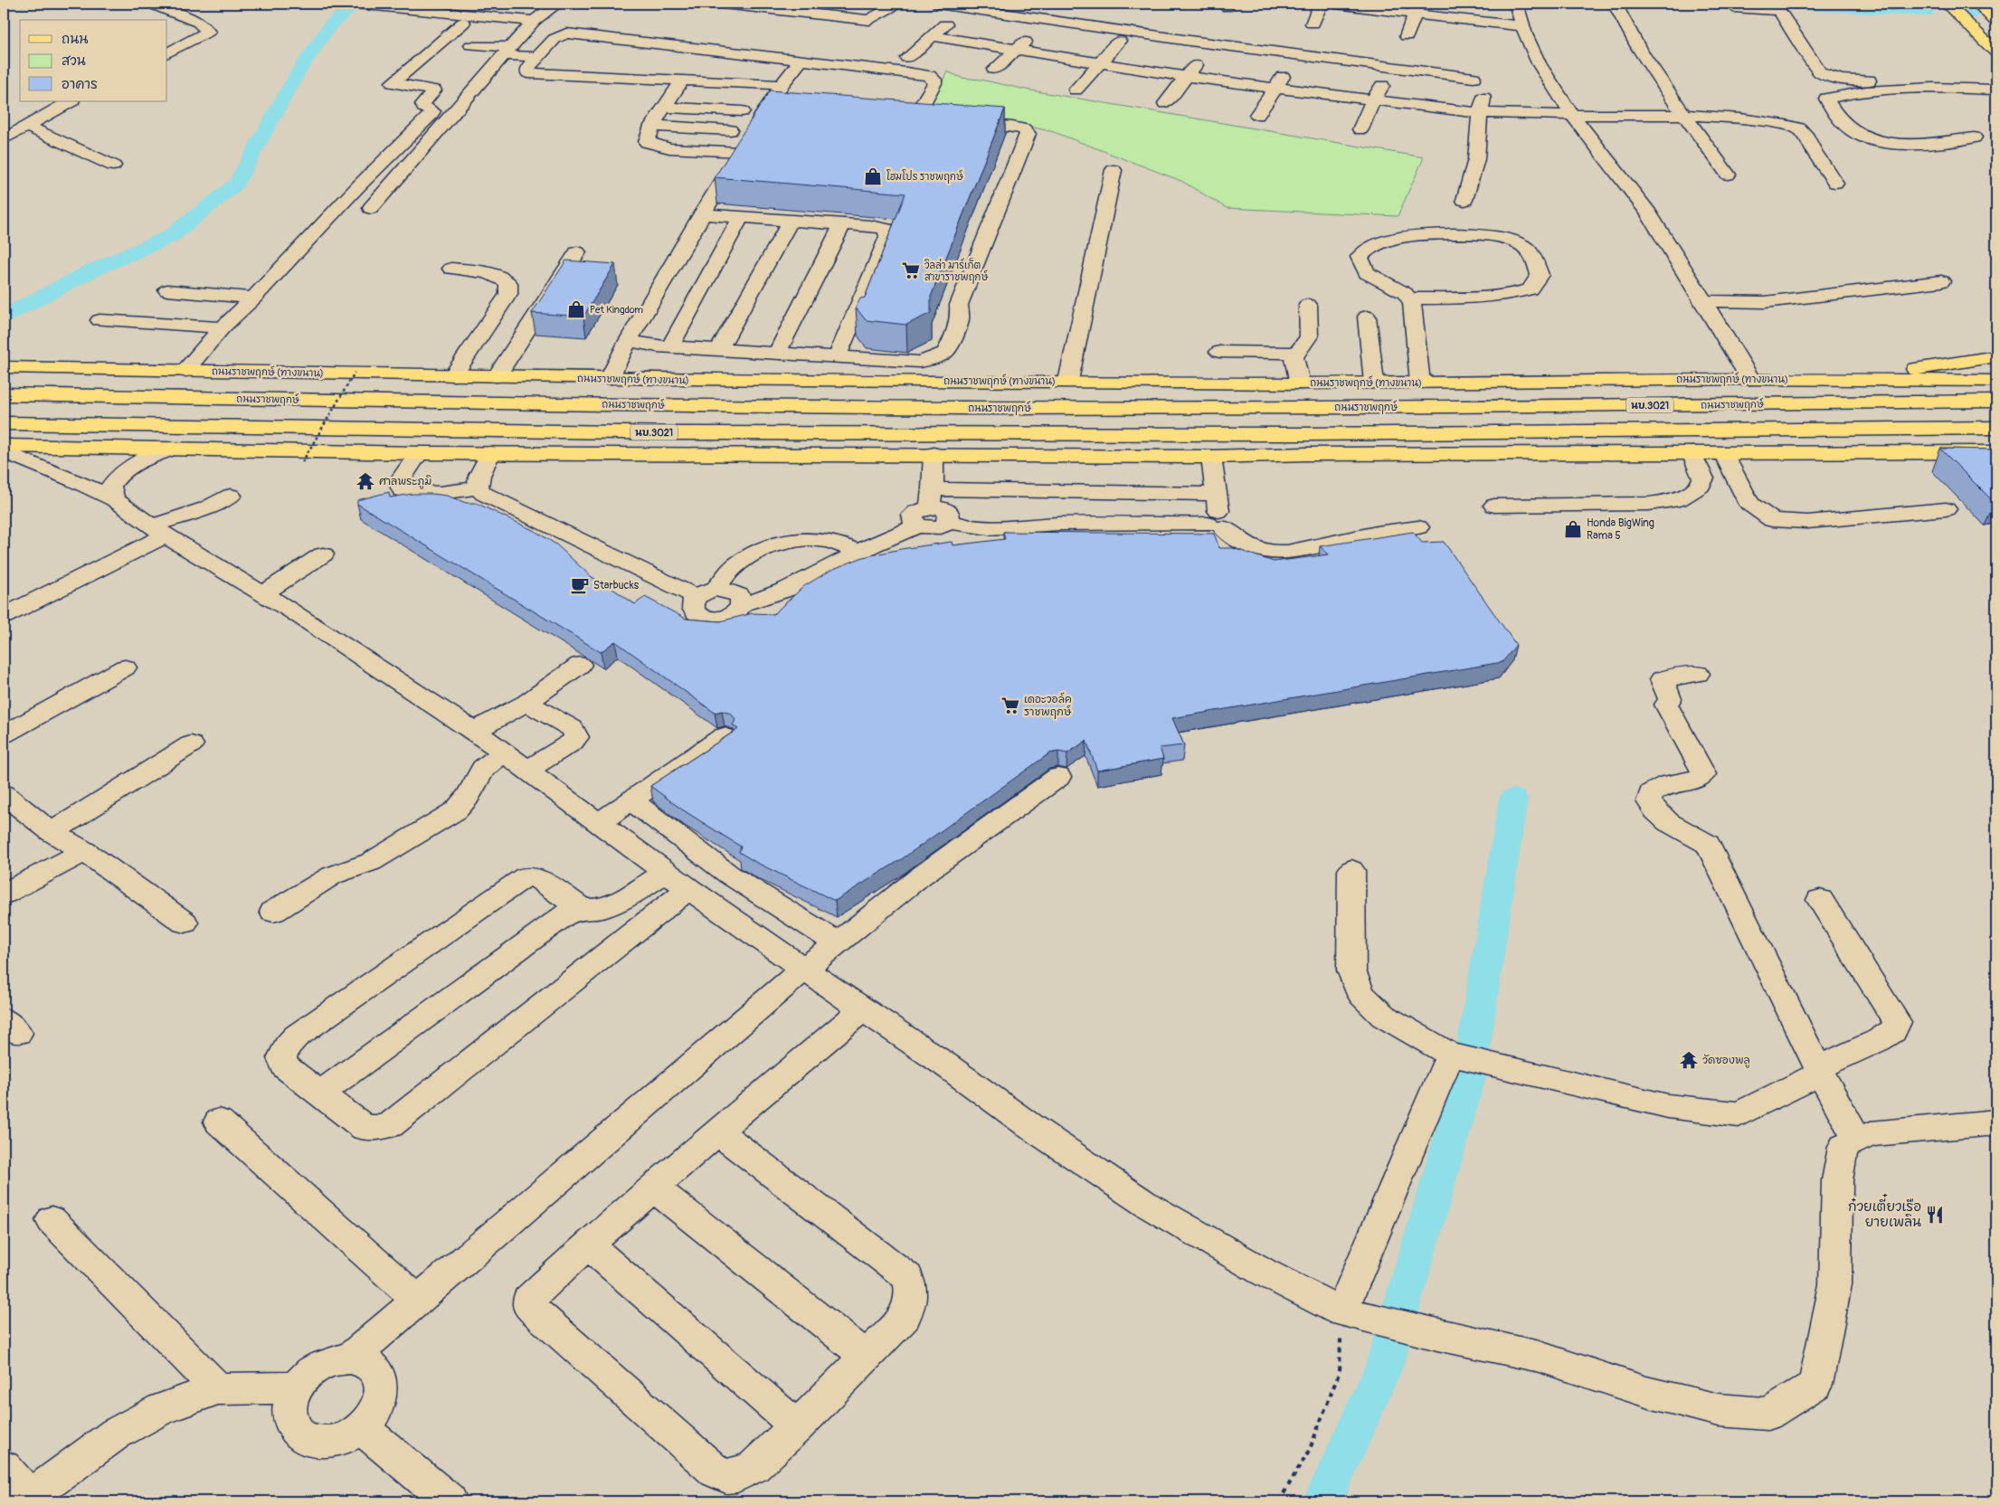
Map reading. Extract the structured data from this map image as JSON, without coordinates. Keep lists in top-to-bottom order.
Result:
{
  "streets": {
    "main road": ["ถนนราชพฤกษ์ (ทางขนาน)", "ถนนราชพฤกษ์", "นบ.3021"]
  },
  "places": {
    "shop": ["โฮมโปร ราชพฤกษ์", "Pet Kingdom", "Honda BigWing Rama 5"],
    "supermarket": ["วิลล่า มาร์เก็ต สาขาราชพฤกษ์", "เดอะวอล์ค ราชพฤกษ์"],
    "temple": ["ศาลพระภูมิ", "วัดซองพลู"],
    "cafe": ["Starbucks"],
    "restaurant": ["ก๋วยเตี๋ยวเรือ ยายเพลิน"]
  },
  "legend": ["ถนน", "สวน", "อาคาร"]
}
